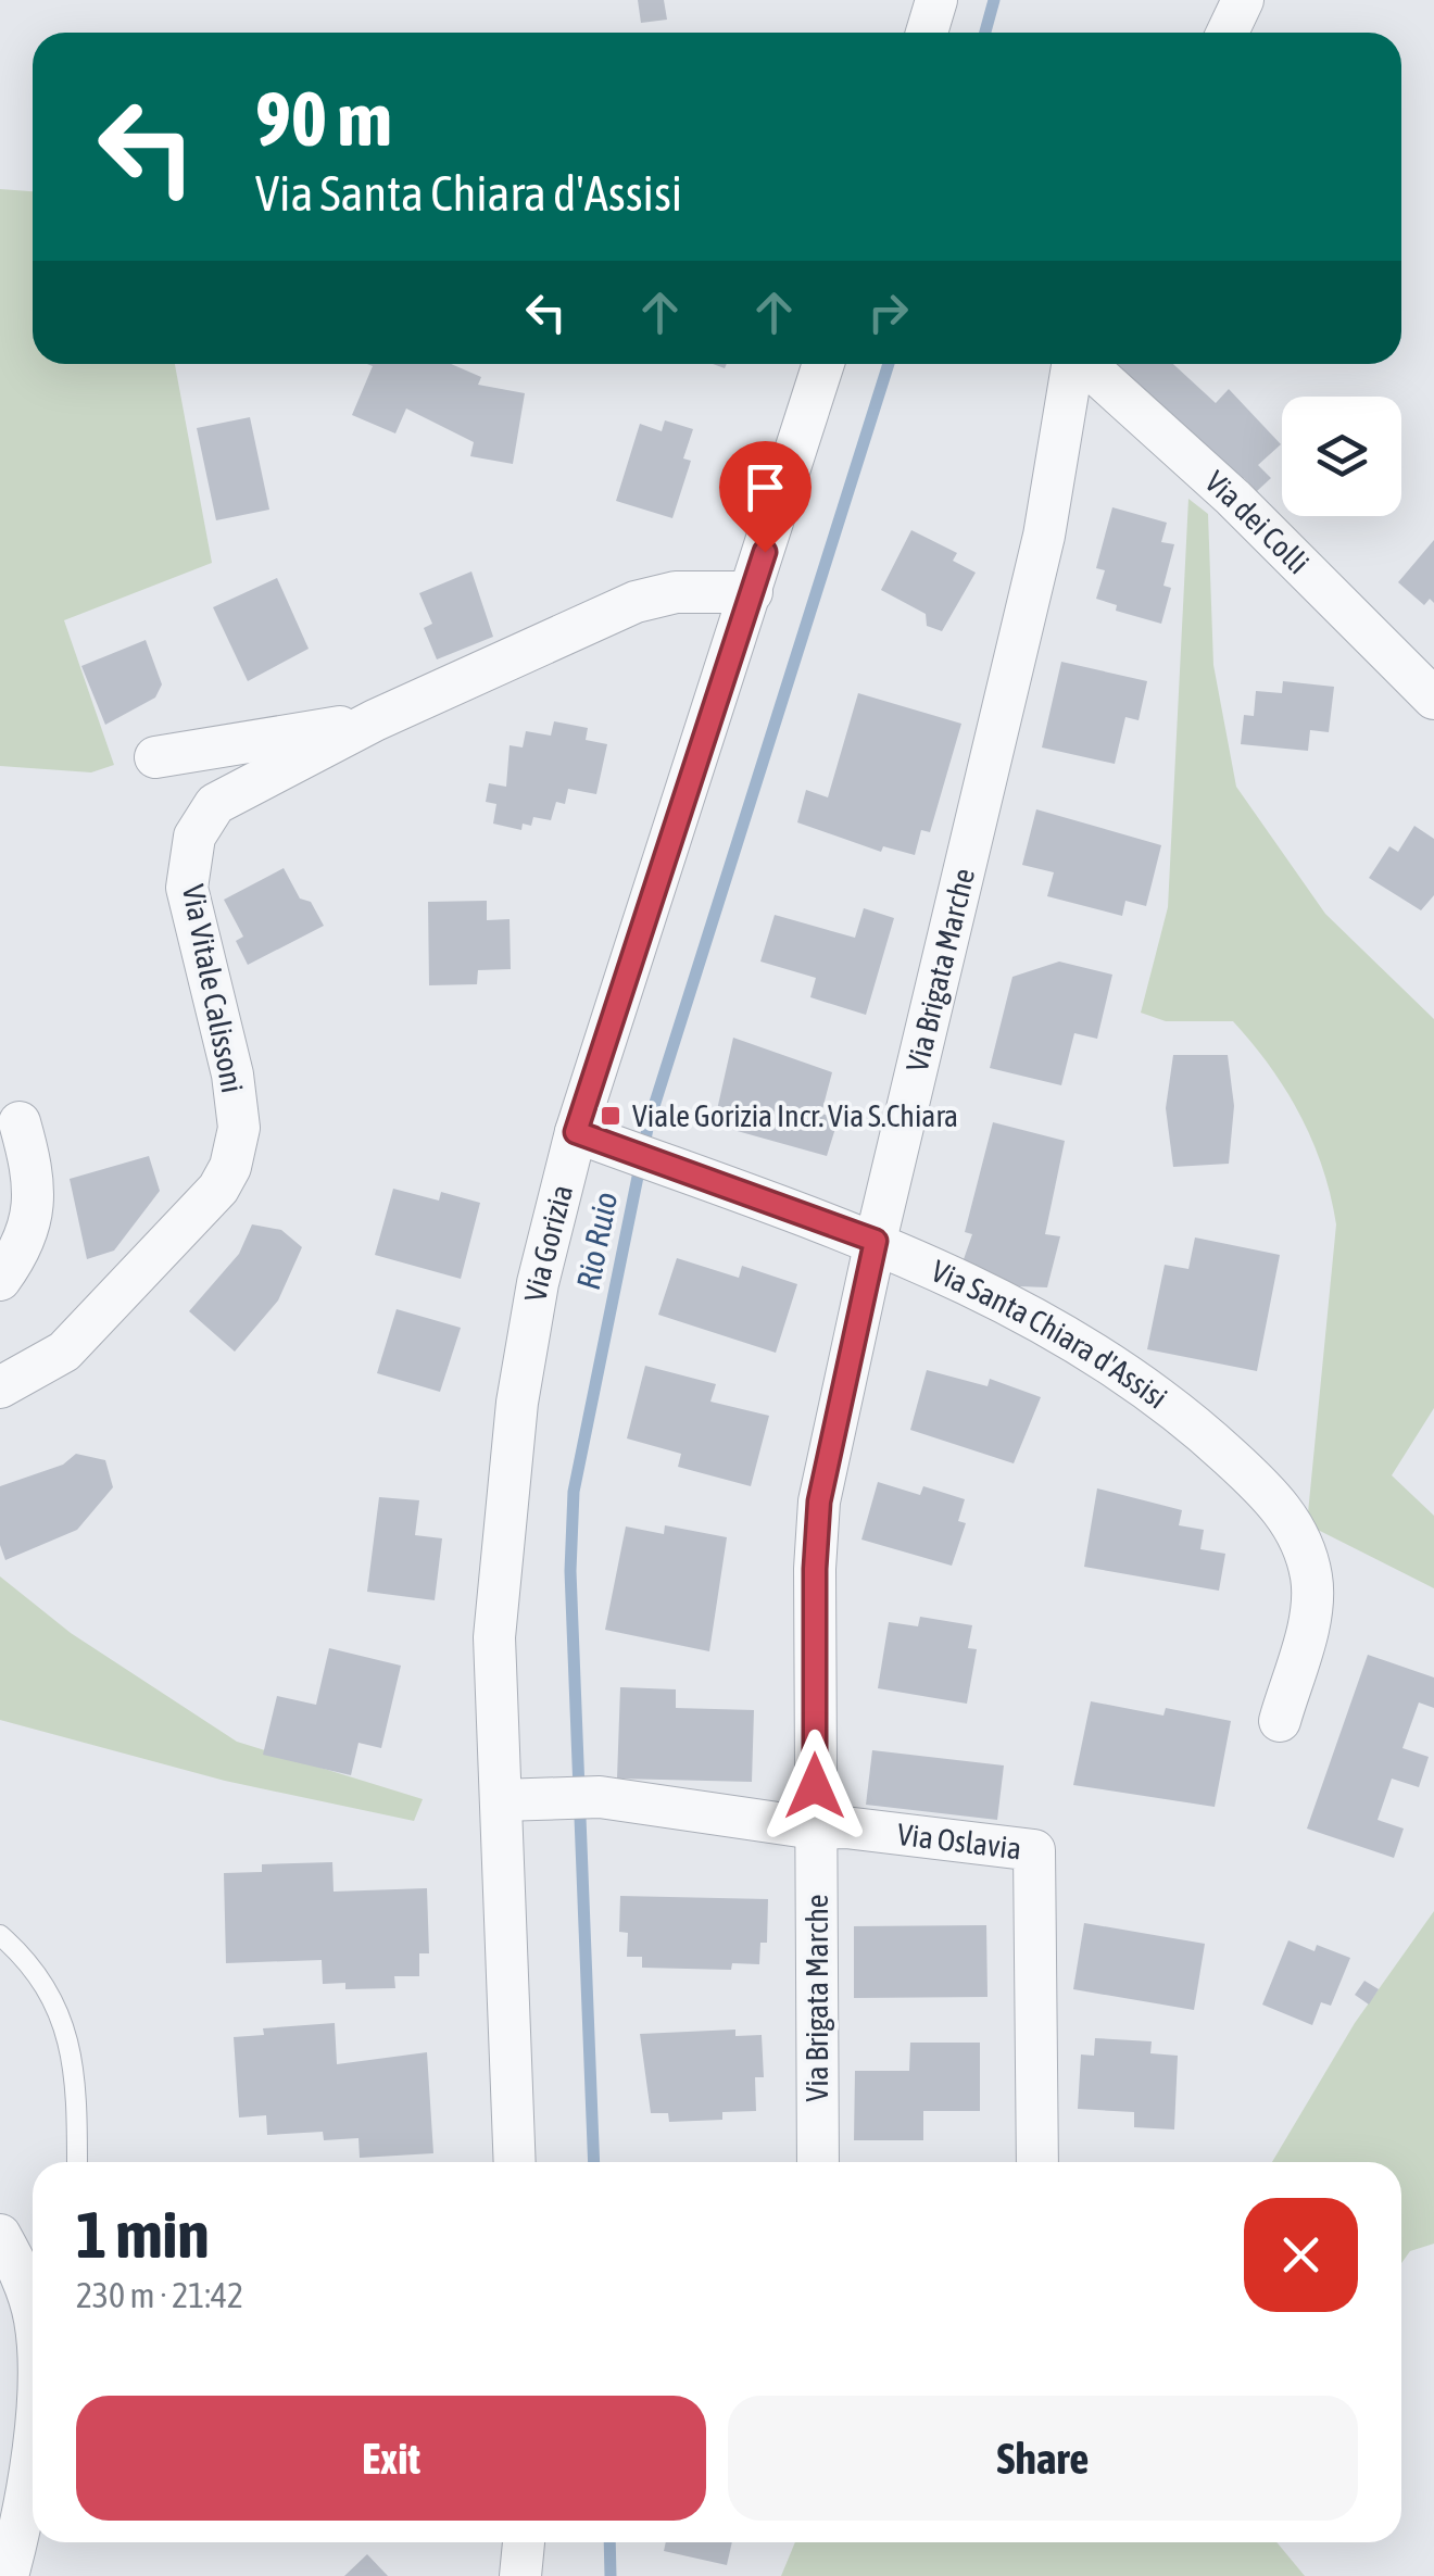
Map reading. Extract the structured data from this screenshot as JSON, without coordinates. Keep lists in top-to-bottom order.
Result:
{
  "streets": {
    "street": [
      "Via dei Colli",
      "Via Brigata Marche",
      "Via Vitale Calissoni",
      "Via Gorizia",
      "Via Santa Chiara d'Assisi",
      "Via Oslavia"
    ]
  },
  "crossings": [
    ["Via Brigata Marche", "Via Santa Chiara d'Assisi"],
    ["Via Brigata Marche", "Via Oslavia"],
    ["Via Vitale Calissoni", "Via Gorizia"],
    ["Via Gorizia", "Via Santa Chiara d'Assisi"],
    ["Via Gorizia", "Via Oslavia"]
  ],
  "water": ["Rio Ruio"],
  "places": {
    "transit": ["Viale Gorizia Incr. Via S.Chiara"]
  },
  "page": {
    "turn": ["90 m", "Via Santa Chiara d'Assisi"],
    "heading": ["1 min", "230 m · 21:42"],
    "buttons": ["Exit", "Share"]
  }
}
